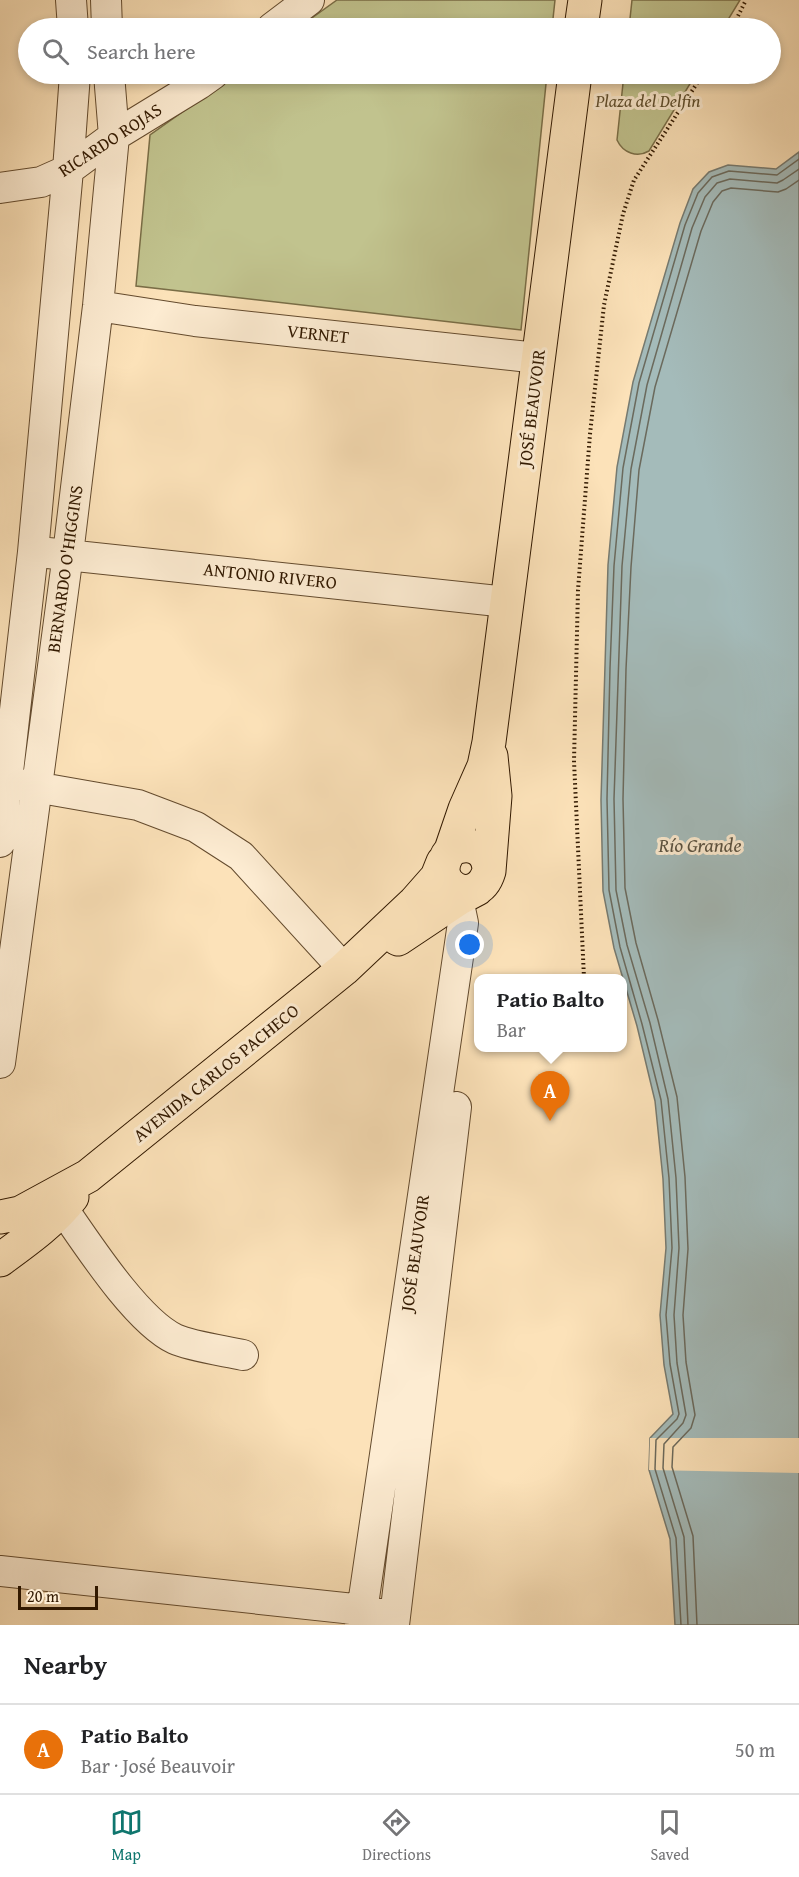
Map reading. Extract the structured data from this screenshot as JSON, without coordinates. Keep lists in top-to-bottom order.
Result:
{
  "streets": {
    "main road": ["JOSÉ BEAUVOIR", "AVENIDA CARLOS PACHECO"],
    "street": [
      "RICARDO ROJAS",
      "VERNET",
      "BERNARDO O'HIGGINS",
      "ANTONIO RIVERO"
    ]
  },
  "crossings": [
    ["RICARDO ROJAS", "BERNARDO O'HIGGINS"],
    ["VERNET", "JOSÉ BEAUVOIR"],
    ["VERNET", "BERNARDO O'HIGGINS"],
    ["JOSÉ BEAUVOIR", "ANTONIO RIVERO"],
    ["JOSÉ BEAUVOIR", "AVENIDA CARLOS PACHECO"],
    ["BERNARDO O'HIGGINS", "ANTONIO RIVERO"]
  ],
  "water": ["Río Grande"],
  "parks": ["Plaza del Delfin"],
  "scale_bar": "20 m",
  "page": {
    "search": "Search here",
    "popup": ["Patio Balto", "Bar"],
    "pins": "A",
    "scale": "20 m",
    "heading": "Nearby",
    "list": [
      {
        "mark": "A",
        "name": "Patio Balto",
        "note": "Bar · José Beauvoir",
        "value": "50 m"
      }
    ],
    "nav": ["Map", "Directions", "Saved"]
  }
}
